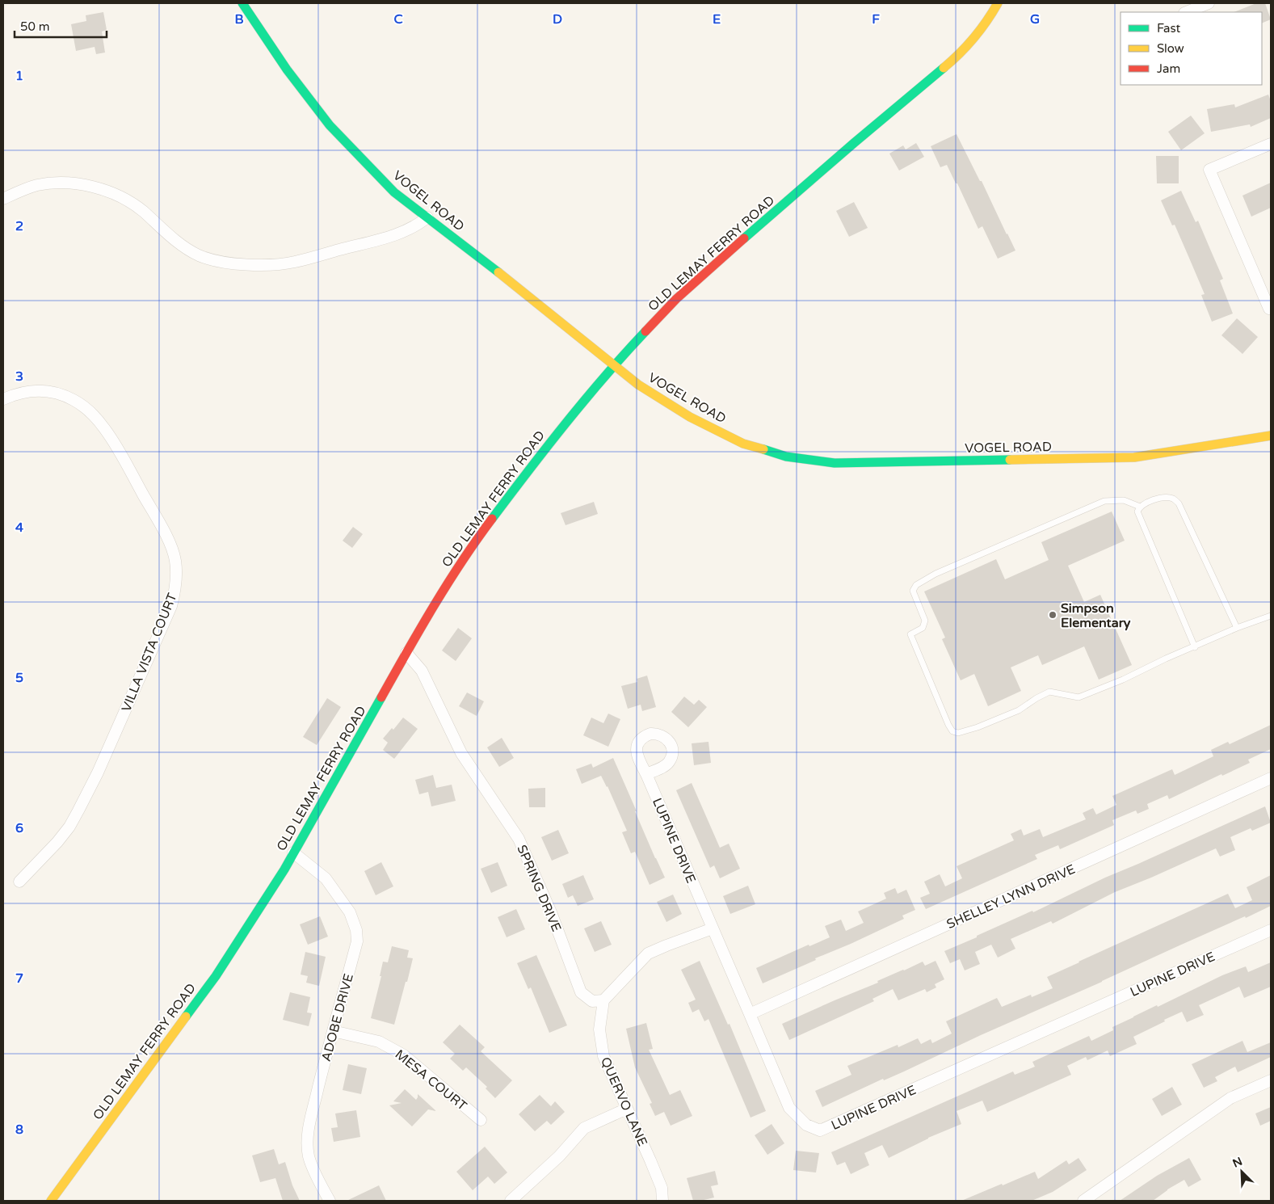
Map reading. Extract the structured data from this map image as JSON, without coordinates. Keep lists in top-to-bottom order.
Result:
{
  "streets": {
    "main road": ["VOGEL ROAD", "OLD LEMAY FERRY ROAD"],
    "street": [
      "VILLA VISTA COURT",
      "LUPINE DRIVE",
      "SPRING DRIVE",
      "SHELLEY LYNN DRIVE",
      "ADOBE DRIVE",
      "MESA COURT",
      "QUERVO LANE"
    ]
  },
  "crossings": [
    ["VOGEL ROAD", "OLD LEMAY FERRY ROAD"],
    ["OLD LEMAY FERRY ROAD", "SPRING DRIVE"],
    ["OLD LEMAY FERRY ROAD", "ADOBE DRIVE"],
    ["LUPINE DRIVE", "SHELLEY LYNN DRIVE"],
    ["SPRING DRIVE", "QUERVO LANE"],
    ["ADOBE DRIVE", "MESA COURT"]
  ],
  "places": ["Simpson Elementary"],
  "legend": ["Fast", "Slow", "Jam"],
  "scale_bar": "50 m",
  "north": "top left",
  "grid": {
    "columns": [
      "B",
      "C",
      "D",
      "E",
      "F",
      "G"
    ],
    "rows": [
      "1",
      "2",
      "3",
      "4",
      "5",
      "6",
      "7",
      "8"
    ]
  }
}
